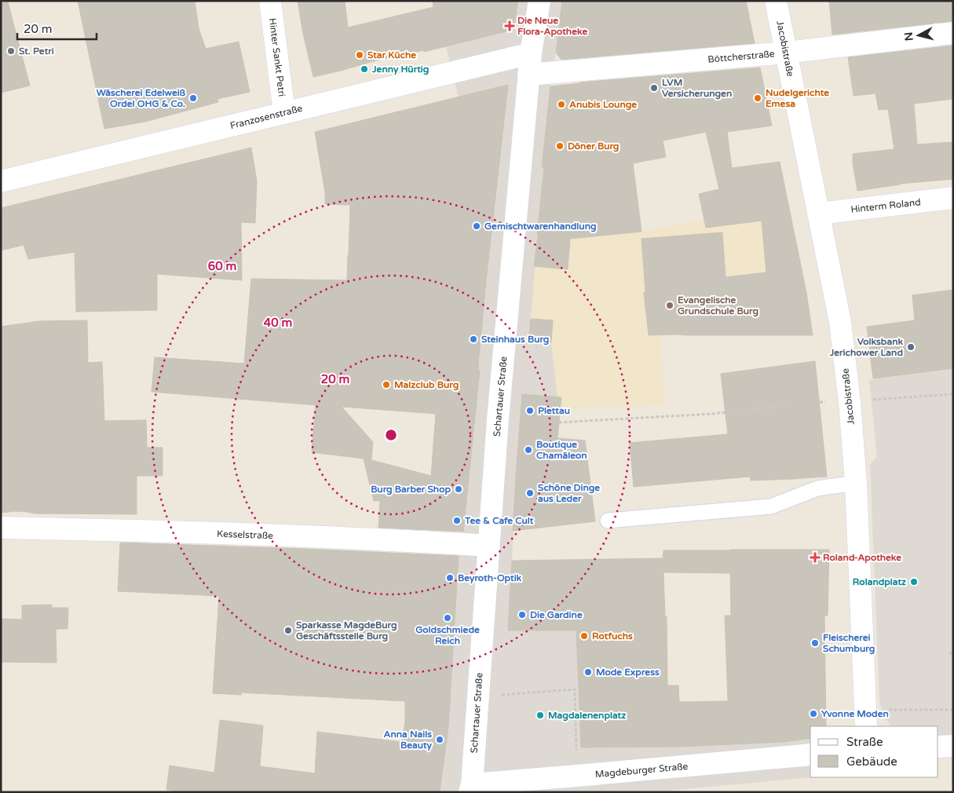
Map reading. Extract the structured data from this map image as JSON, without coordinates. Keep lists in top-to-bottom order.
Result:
{
  "streets": {
    "street": [
      "Jacobistraße",
      "Böttcherstraße",
      "Hinter Sankt Petri",
      "Franzosenstraße",
      "Hinterm Roland",
      "Schartauer Straße",
      "Kesselstraße",
      "Magdeburger Straße"
    ]
  },
  "crossings": [
    ["Jacobistraße", "Böttcherstraße"],
    ["Jacobistraße", "Hinterm Roland"],
    ["Böttcherstraße", "Schartauer Straße"],
    ["Hinter Sankt Petri", "Franzosenstraße"],
    ["Franzosenstraße", "Schartauer Straße"],
    ["Schartauer Straße", "Kesselstraße"],
    ["Schartauer Straße", "Magdeburger Straße"]
  ],
  "places": {
    "health": ["Die Neue Flora-Apotheke", "Roland-Apotheke"],
    "other": [
      "St. Petri",
      "Star Küche",
      "Jenny Hürtig",
      "LVM Versicherungen",
      "Wäscherei Edelweiß Ordel OHG & Co.",
      "Nudelgerichte Emesa",
      "Anubis Lounge",
      "Döner Burg",
      "Gemischtwarenhandlung",
      "Evangelische Grundschule Burg",
      "Steinhaus Burg",
      "Volksbank Jerichower Land",
      "Malzclub Burg",
      "Plettau",
      "Boutique Chamäleon",
      "Burg Barber Shop",
      "Schöne Dinge aus Leder",
      "Tee & Cafe Cult",
      "Beyroth-Optik",
      "Rolandplatz",
      "Die Gardine",
      "Goldschmiede Reich",
      "Sparkasse MagdeBurg Geschäftsstelle Burg",
      "Rotfuchs",
      "Fleischerei Schumburg",
      "Mode Express",
      "Yvonne Moden",
      "Magdalenenplatz",
      "Anna Nails Beauty"
    ]
  },
  "legend": ["Straße", "Gebäude"],
  "scale_bar": "20 m",
  "north": "left",
  "rings": ["60 m", "40 m", "20 m"]
}
